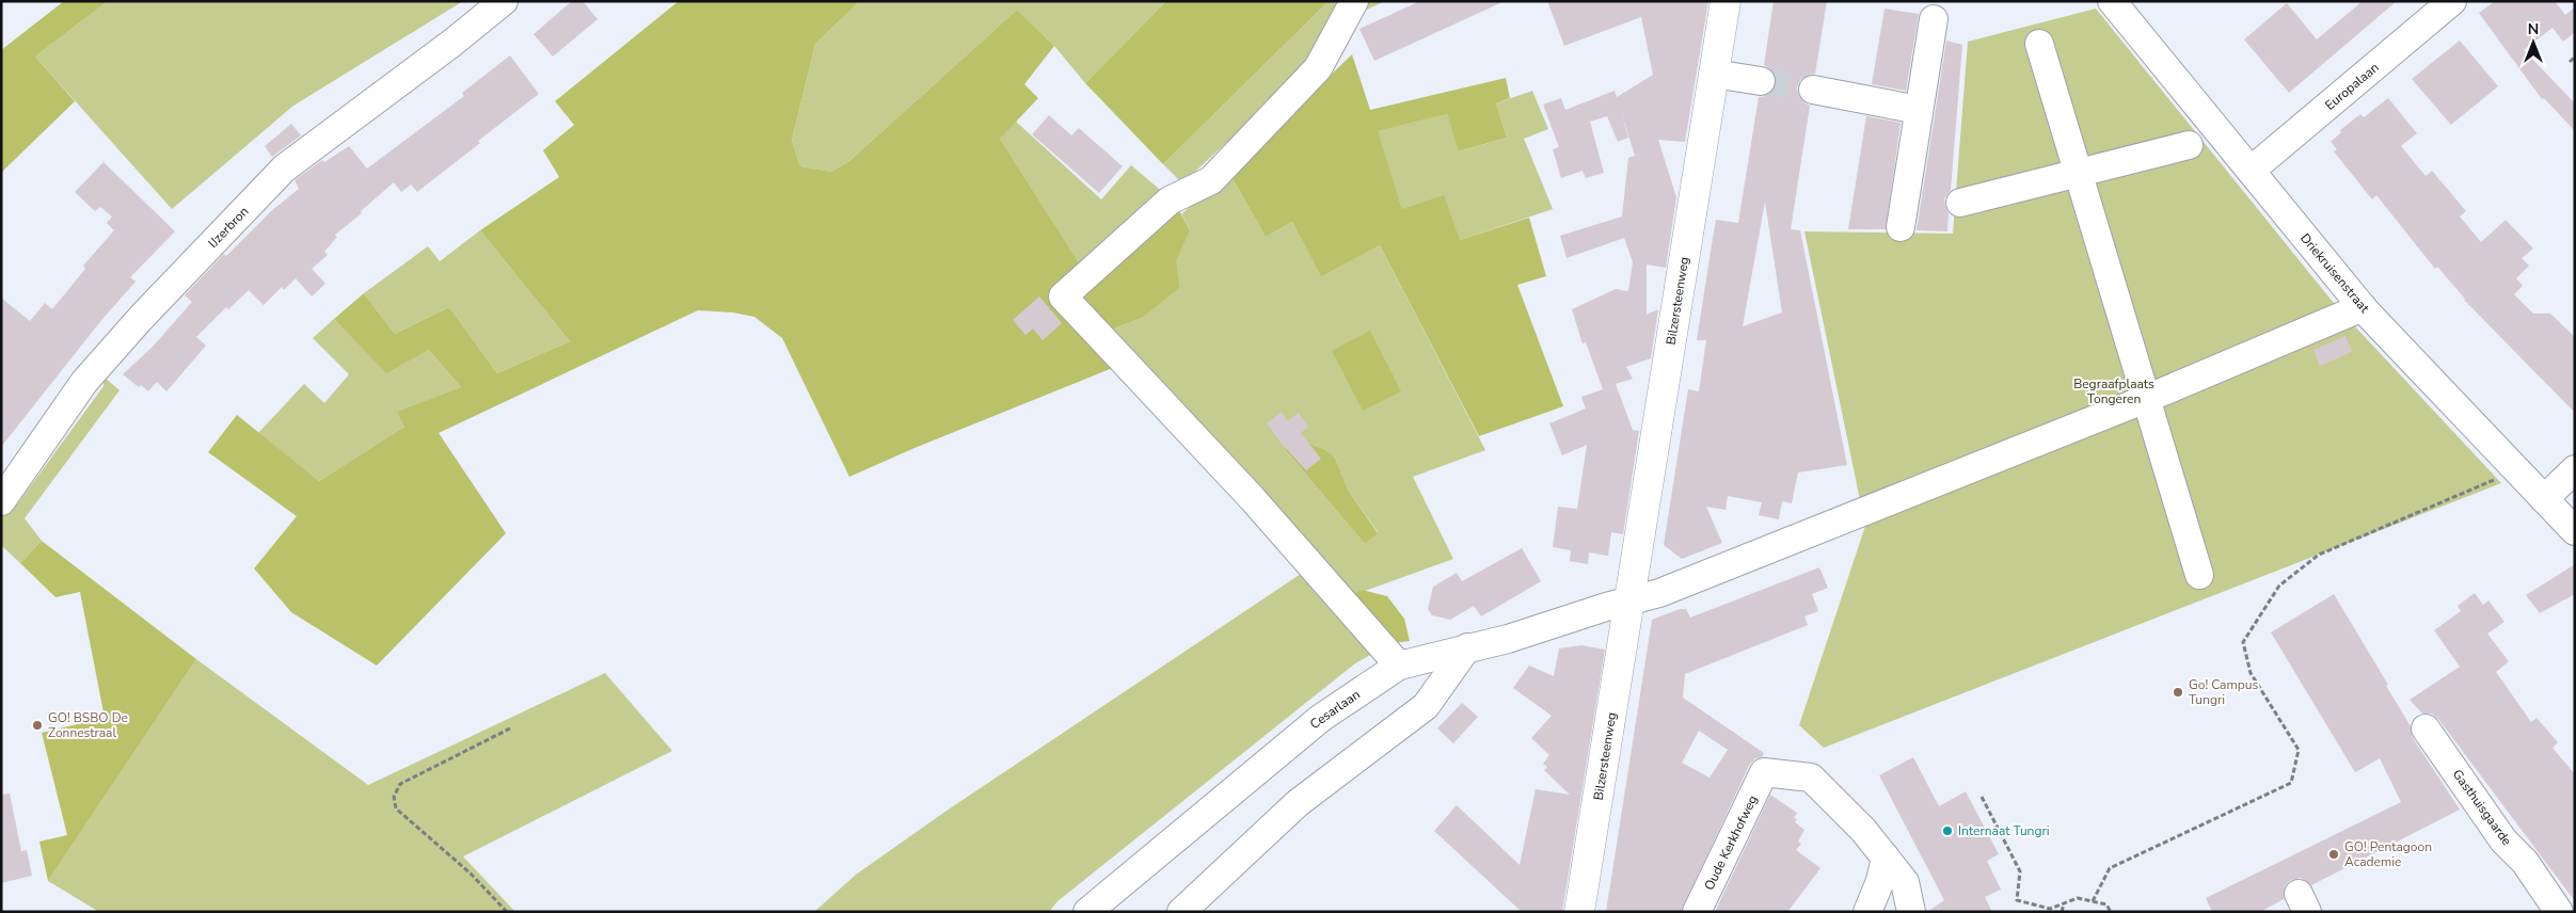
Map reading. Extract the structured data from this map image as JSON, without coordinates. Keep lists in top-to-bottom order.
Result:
{
  "streets": {
    "main road": ["Bilzersteenweg"],
    "street": [
      "Europalaan",
      "IJzerbron",
      "Driekruisenstraat",
      "Cesarlaan",
      "Gasthuisgaarde",
      "Oude Kerkhofweg"
    ]
  },
  "crossings": [
    ["Europalaan", "Driekruisenstraat"],
    ["Bilzersteenweg", "Cesarlaan"]
  ],
  "parks": ["Begraafplaats Tongeren"],
  "places": [
    "Go! Campus Tungri",
    "GO! BSBO De Zonnestraal",
    "Internaat Tungri",
    "GO! Pentagoon Academie"
  ],
  "north": "top"
}
